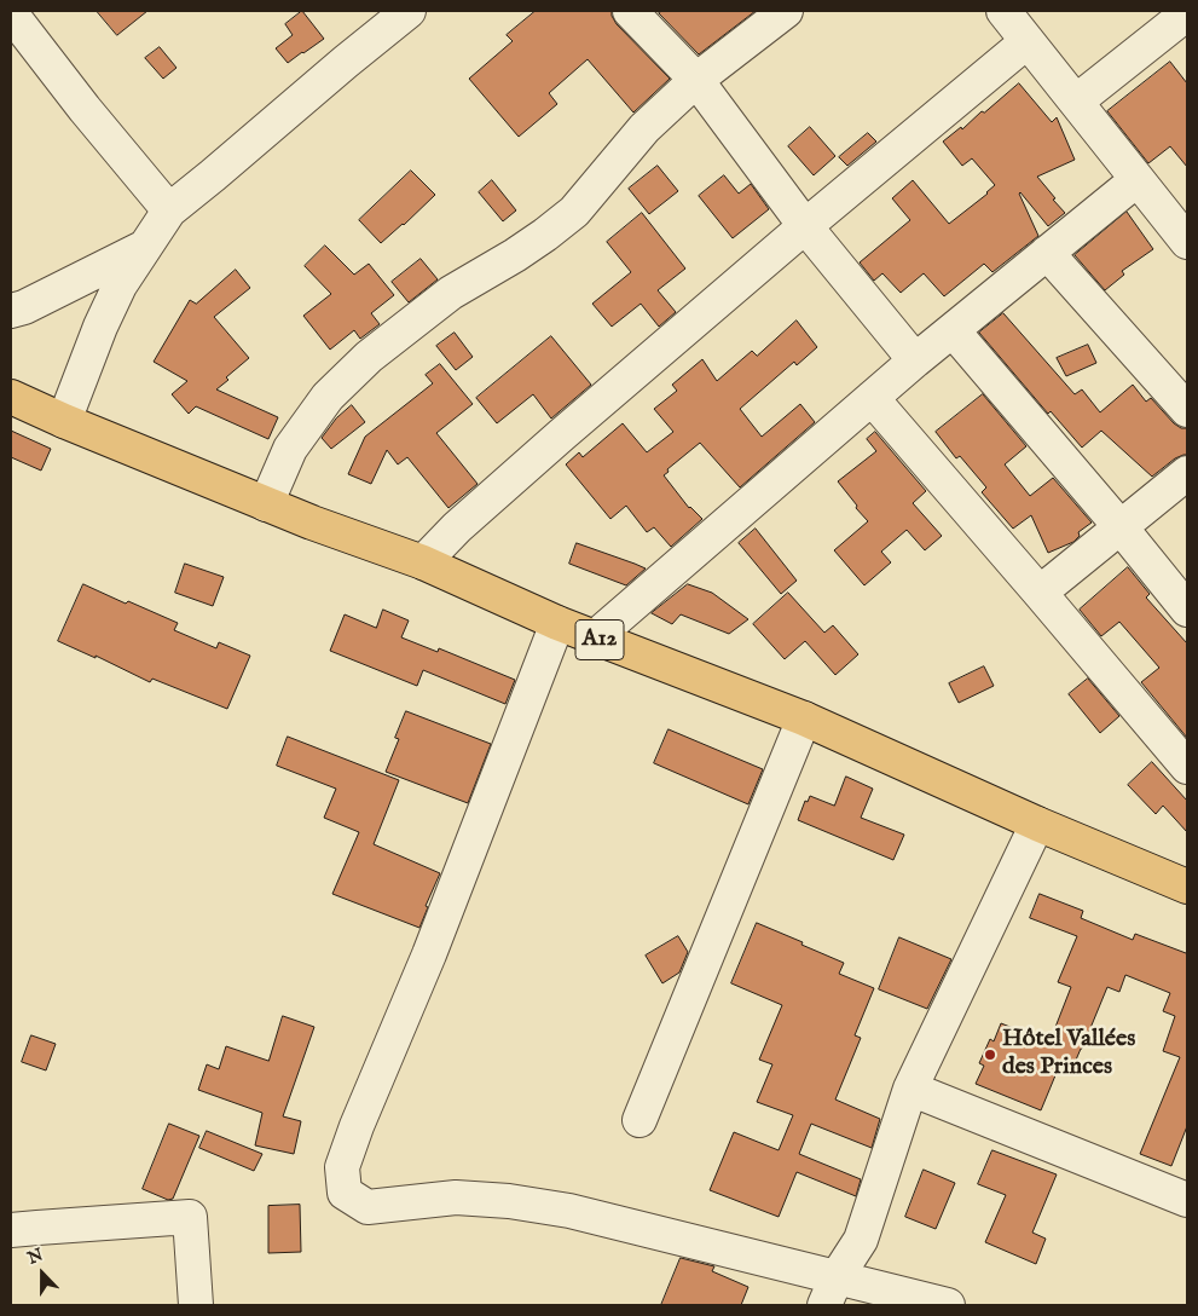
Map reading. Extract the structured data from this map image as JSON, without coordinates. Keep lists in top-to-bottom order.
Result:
{
  "streets": {
    "main road": ["A12"]
  },
  "places": ["Hôtel Vallées des Princes"],
  "north": "top"
}
